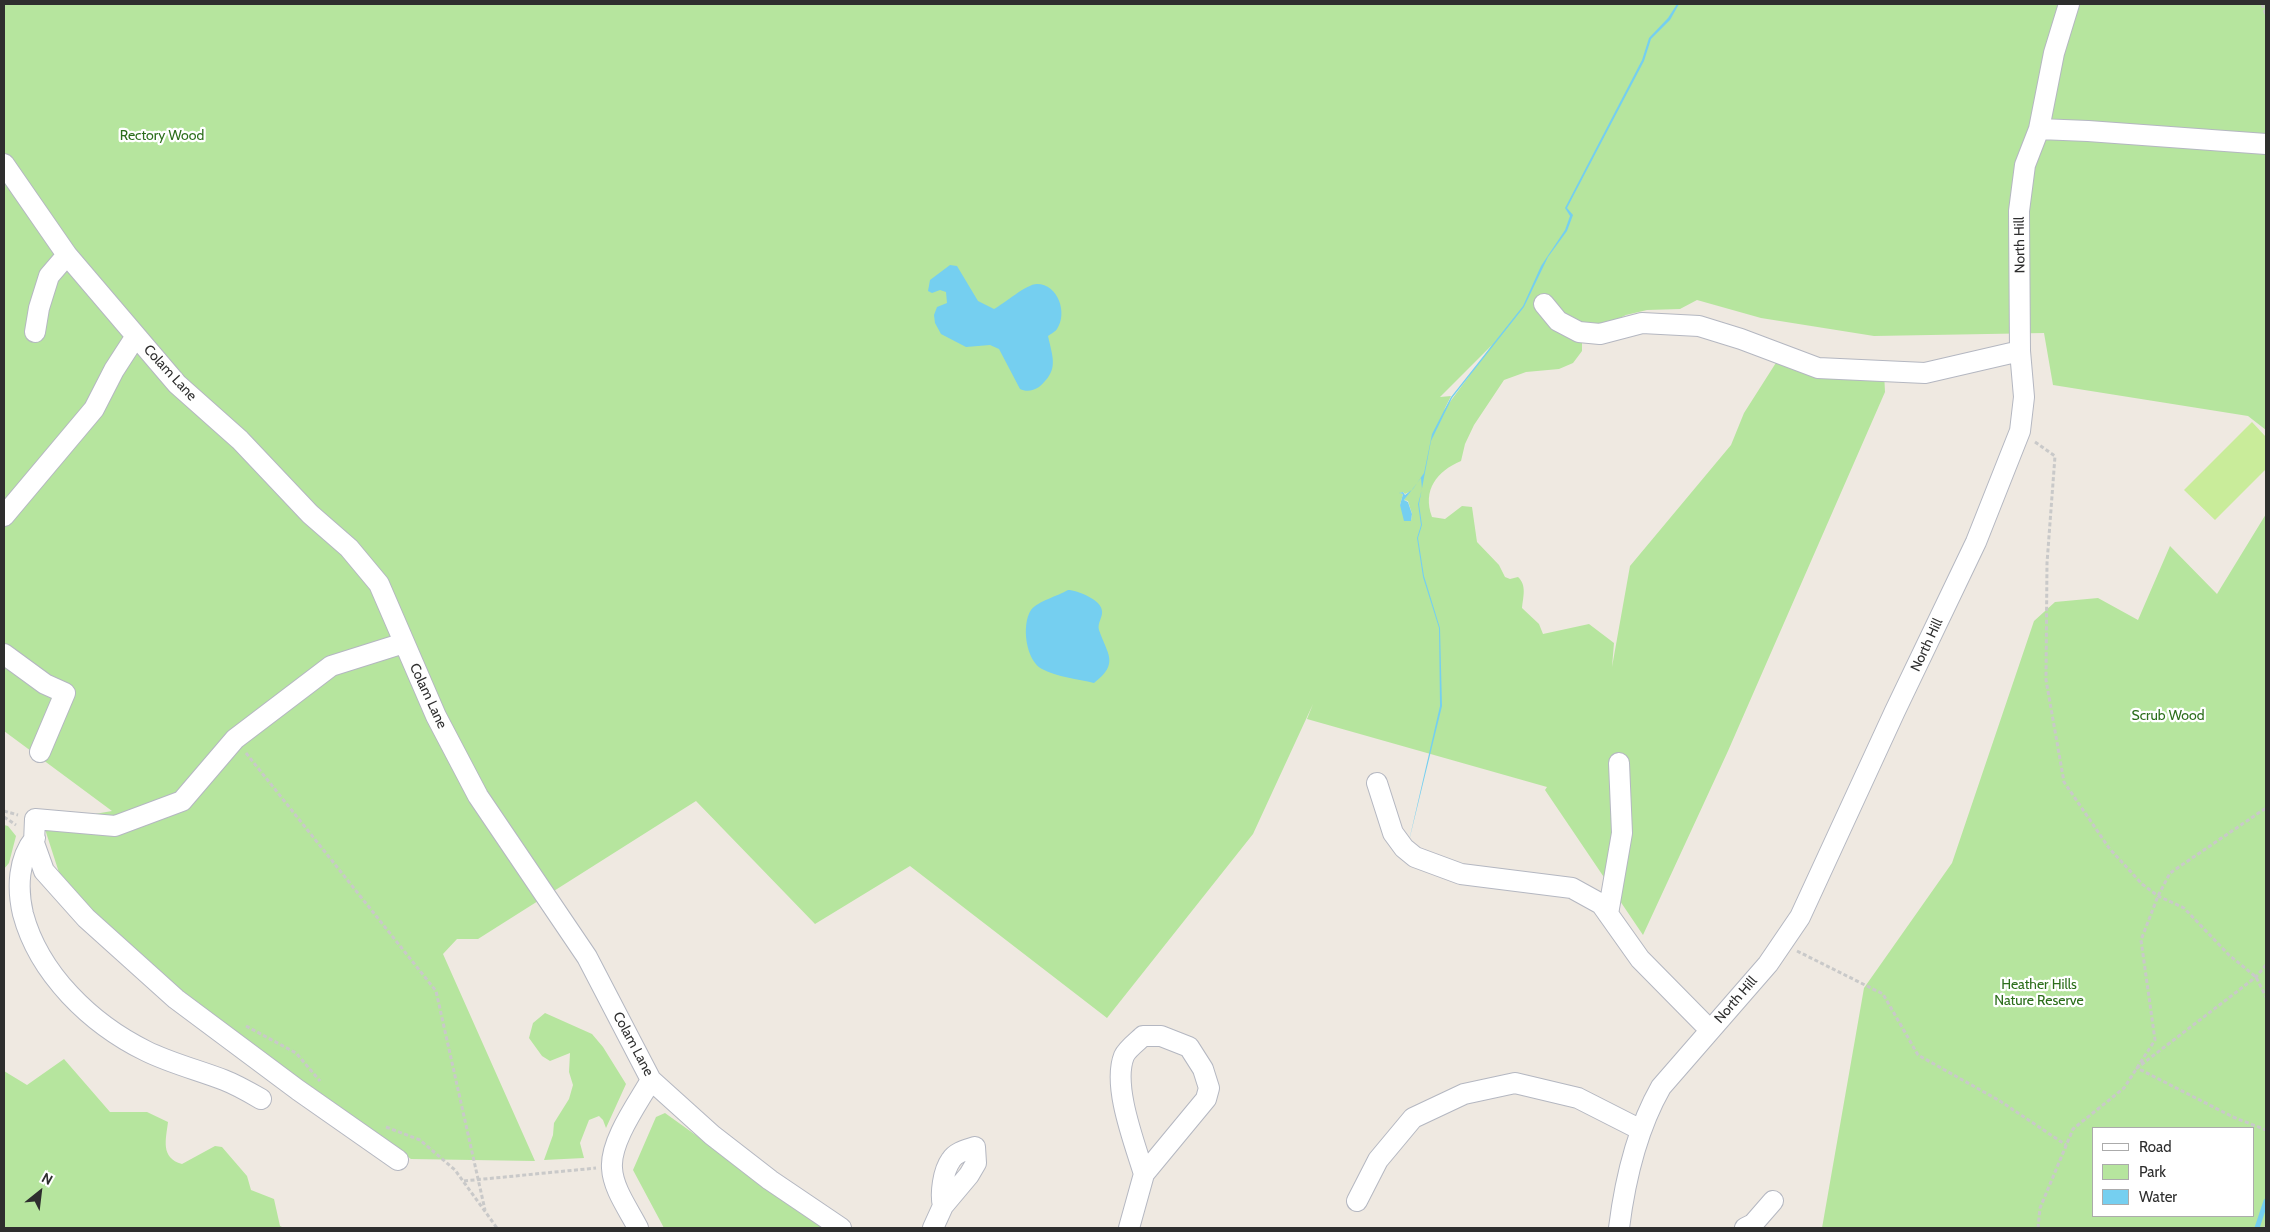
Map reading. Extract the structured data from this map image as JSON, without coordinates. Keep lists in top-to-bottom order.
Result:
{
  "streets": {
    "street": ["North Hill", "Colam Lane"]
  },
  "parks": ["Rectory Wood", "Scrub Wood", "Heather Hills Nature Reserve"],
  "legend": ["Road", "Park", "Water"],
  "north": "top right"
}
